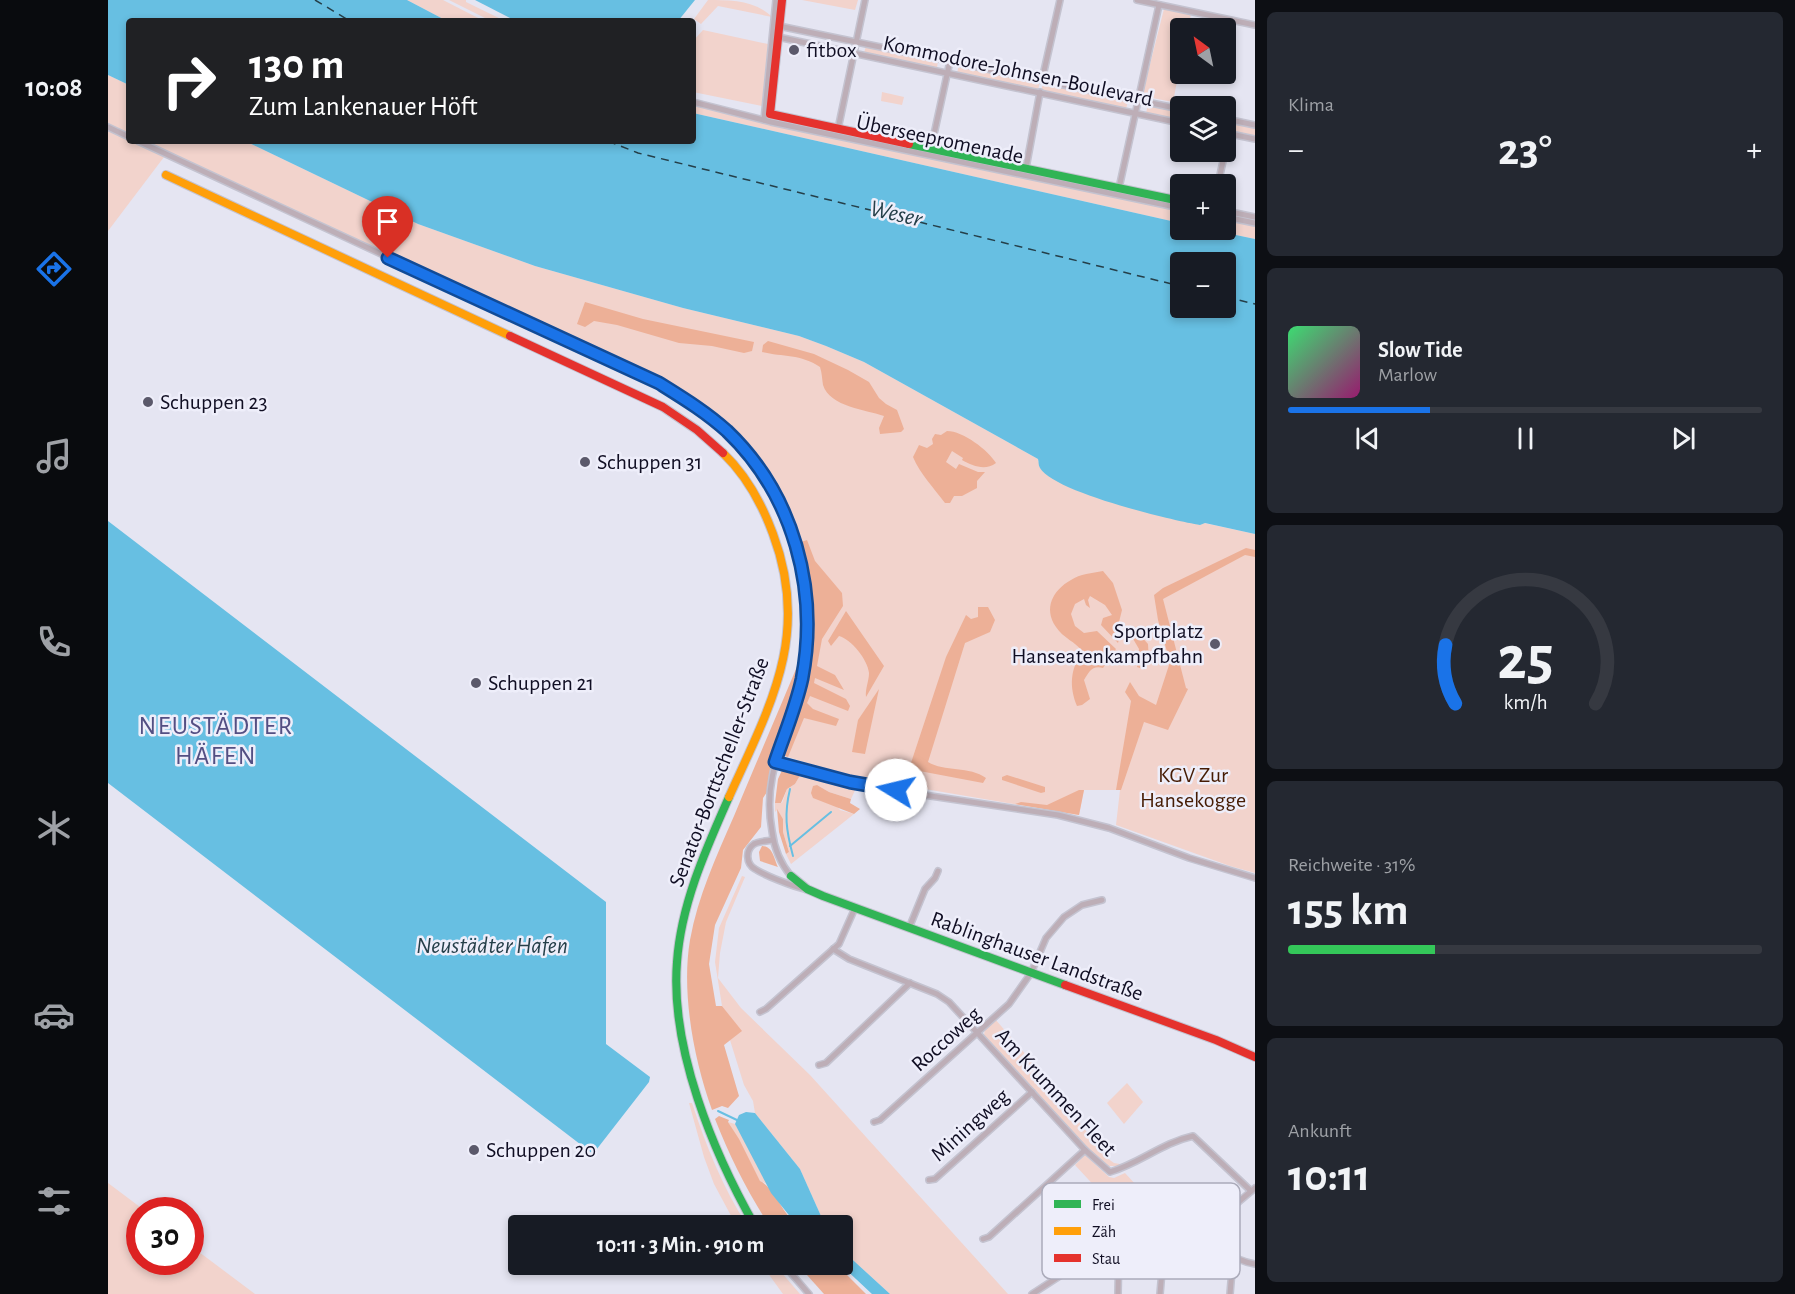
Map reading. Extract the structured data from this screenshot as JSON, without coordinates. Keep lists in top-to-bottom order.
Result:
{
  "streets": {
    "street": [
      "Kommodore-Johnsen-Boulevard",
      "Überseepromenade",
      "Senator-Borttscheller-Straße",
      "Rablinghauser Landstraße",
      "Roccoweg",
      "Am Krummen Fleet",
      "Miningweg"
    ]
  },
  "crossings": [
    ["Rablinghauser Landstraße", "Roccoweg"],
    ["Roccoweg", "Am Krummen Fleet"],
    ["Am Krummen Fleet", "Miningweg"]
  ],
  "districts": ["NEUSTÄDTER HÄFEN"],
  "water": ["Weser", "Neustädter Hafen"],
  "parks": ["KGV Zur Hansekogge"],
  "places": [
    "fitbox",
    "Schuppen 23",
    "Schuppen 31",
    "Sportplatz Hanseatenkampfbahn",
    "Schuppen 21",
    "Schuppen 20"
  ],
  "legend": ["Frei", "Zäh", "Stau"],
  "north": "top left",
  "page": {
    "tabs": "10:08",
    "tile": [
      "Klima",
      ["Reichweite · 31%", "155 km"],
      ["Ankunft", "10:11"]
    ],
    "map_buttons": ["+", "−"],
    "turn": ["130 m", "Zum Lankenauer Höft"],
    "heat": ["−", "23°", "+"],
    "song": ["Slow Tide", "Marlow"],
    "limit": "30",
    "trip": "10:11 · 3 Min. · 910 m",
    "gauge": ["25", "km/h"]
  }
}
